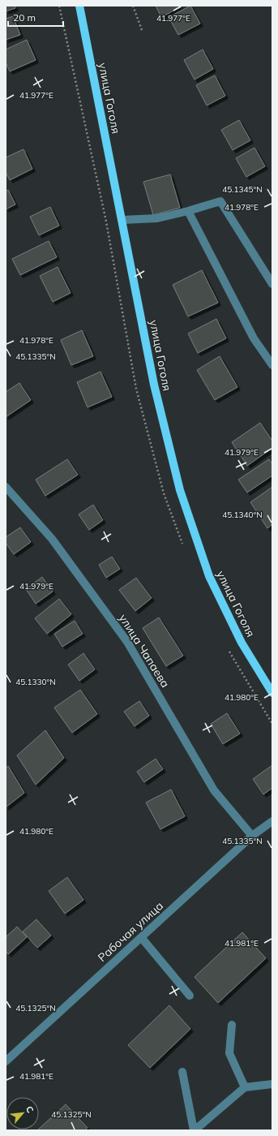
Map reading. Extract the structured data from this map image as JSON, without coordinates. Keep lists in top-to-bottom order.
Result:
{
  "streets": {
    "main road": ["улица Гоголя"],
    "street": ["улица Чапаева", "Рабочая улица"]
  },
  "crossings": [
    ["улица Чапаева", "Рабочая улица"]
  ],
  "scale_bar": "20 m",
  "north": "top right",
  "coordinates": [
    "41.977°E",
    "45.1345°N",
    "41.978°E",
    "45.1335°N",
    "41.979°E",
    "45.1340°N",
    "45.1330°N",
    "41.980°E",
    "41.981°E",
    "45.1325°N"
  ]
}
